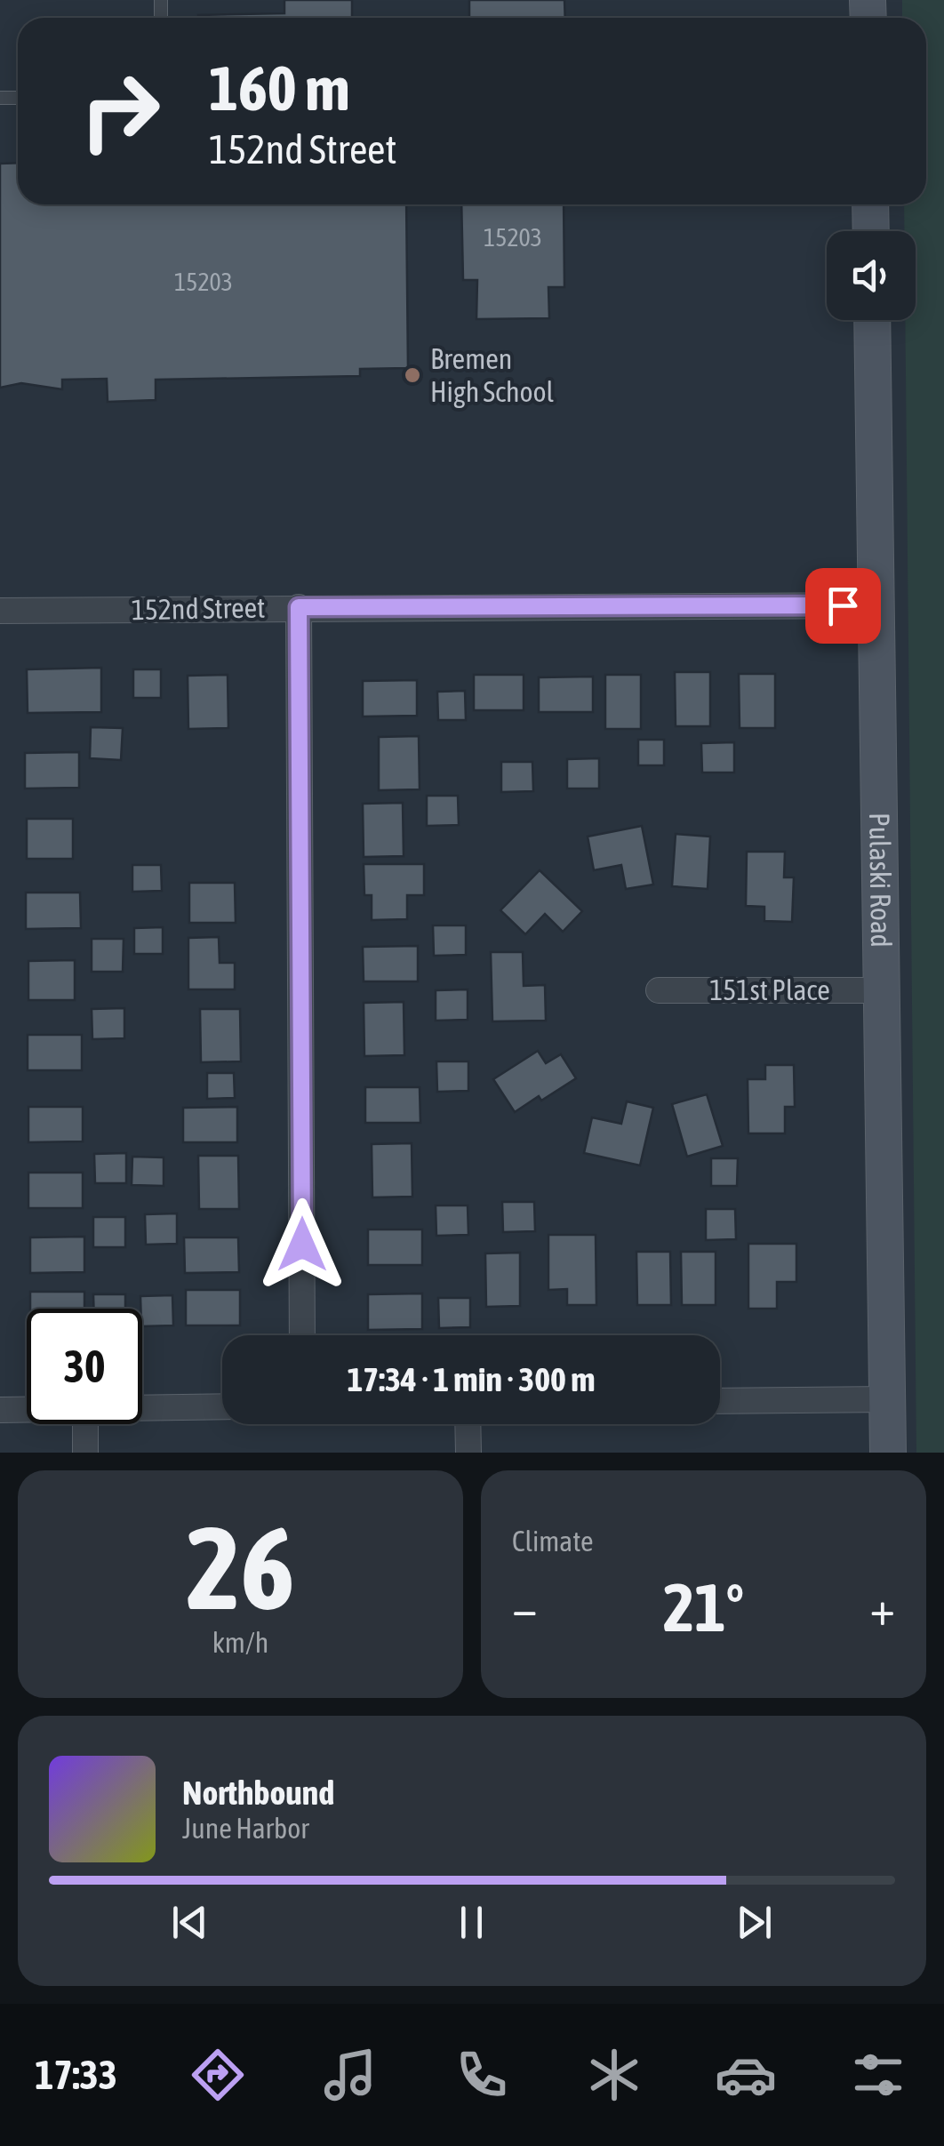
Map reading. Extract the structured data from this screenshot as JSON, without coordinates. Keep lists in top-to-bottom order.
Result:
{
  "streets": {
    "main road": ["Pulaski Road"],
    "street": ["152nd Street", "151st Place"]
  },
  "crossings": [
    ["152nd Street", "Pulaski Road"],
    ["Pulaski Road", "151st Place"]
  ],
  "places": ["Bremen High School"],
  "house_numbers": ["15203", "15203"],
  "page": {
    "turn": ["160 m", "152nd Street"],
    "limit": "30",
    "trip": "17:34 · 1 min · 300 m",
    "tile": [
      ["26", "km/h"],
      "Climate"
    ],
    "heat": ["−", "21°", "+"],
    "song": ["Northbound", "June Harbor"],
    "tabs": "17:33"
  }
}
